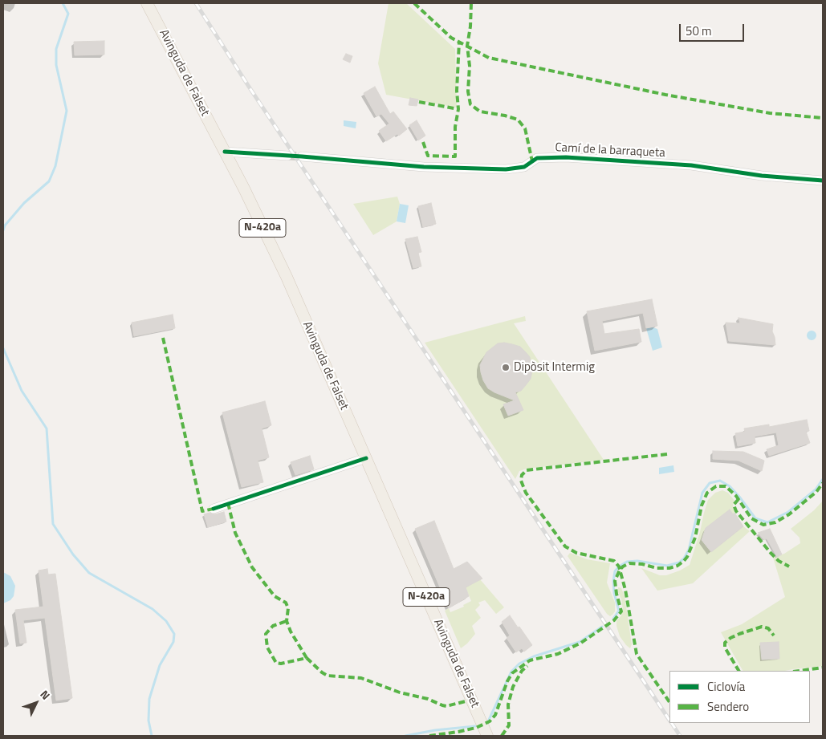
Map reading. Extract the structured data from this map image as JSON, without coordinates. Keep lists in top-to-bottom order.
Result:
{
  "streets": {
    "main road": ["Avinguda de Falset", "N-420a"],
    "street": ["Camí de la barraqueta"]
  },
  "places": ["Dipòsit Intermig"],
  "legend": ["Ciclovía", "Sendero"],
  "scale_bar": "50 m",
  "north": "top right"
}
